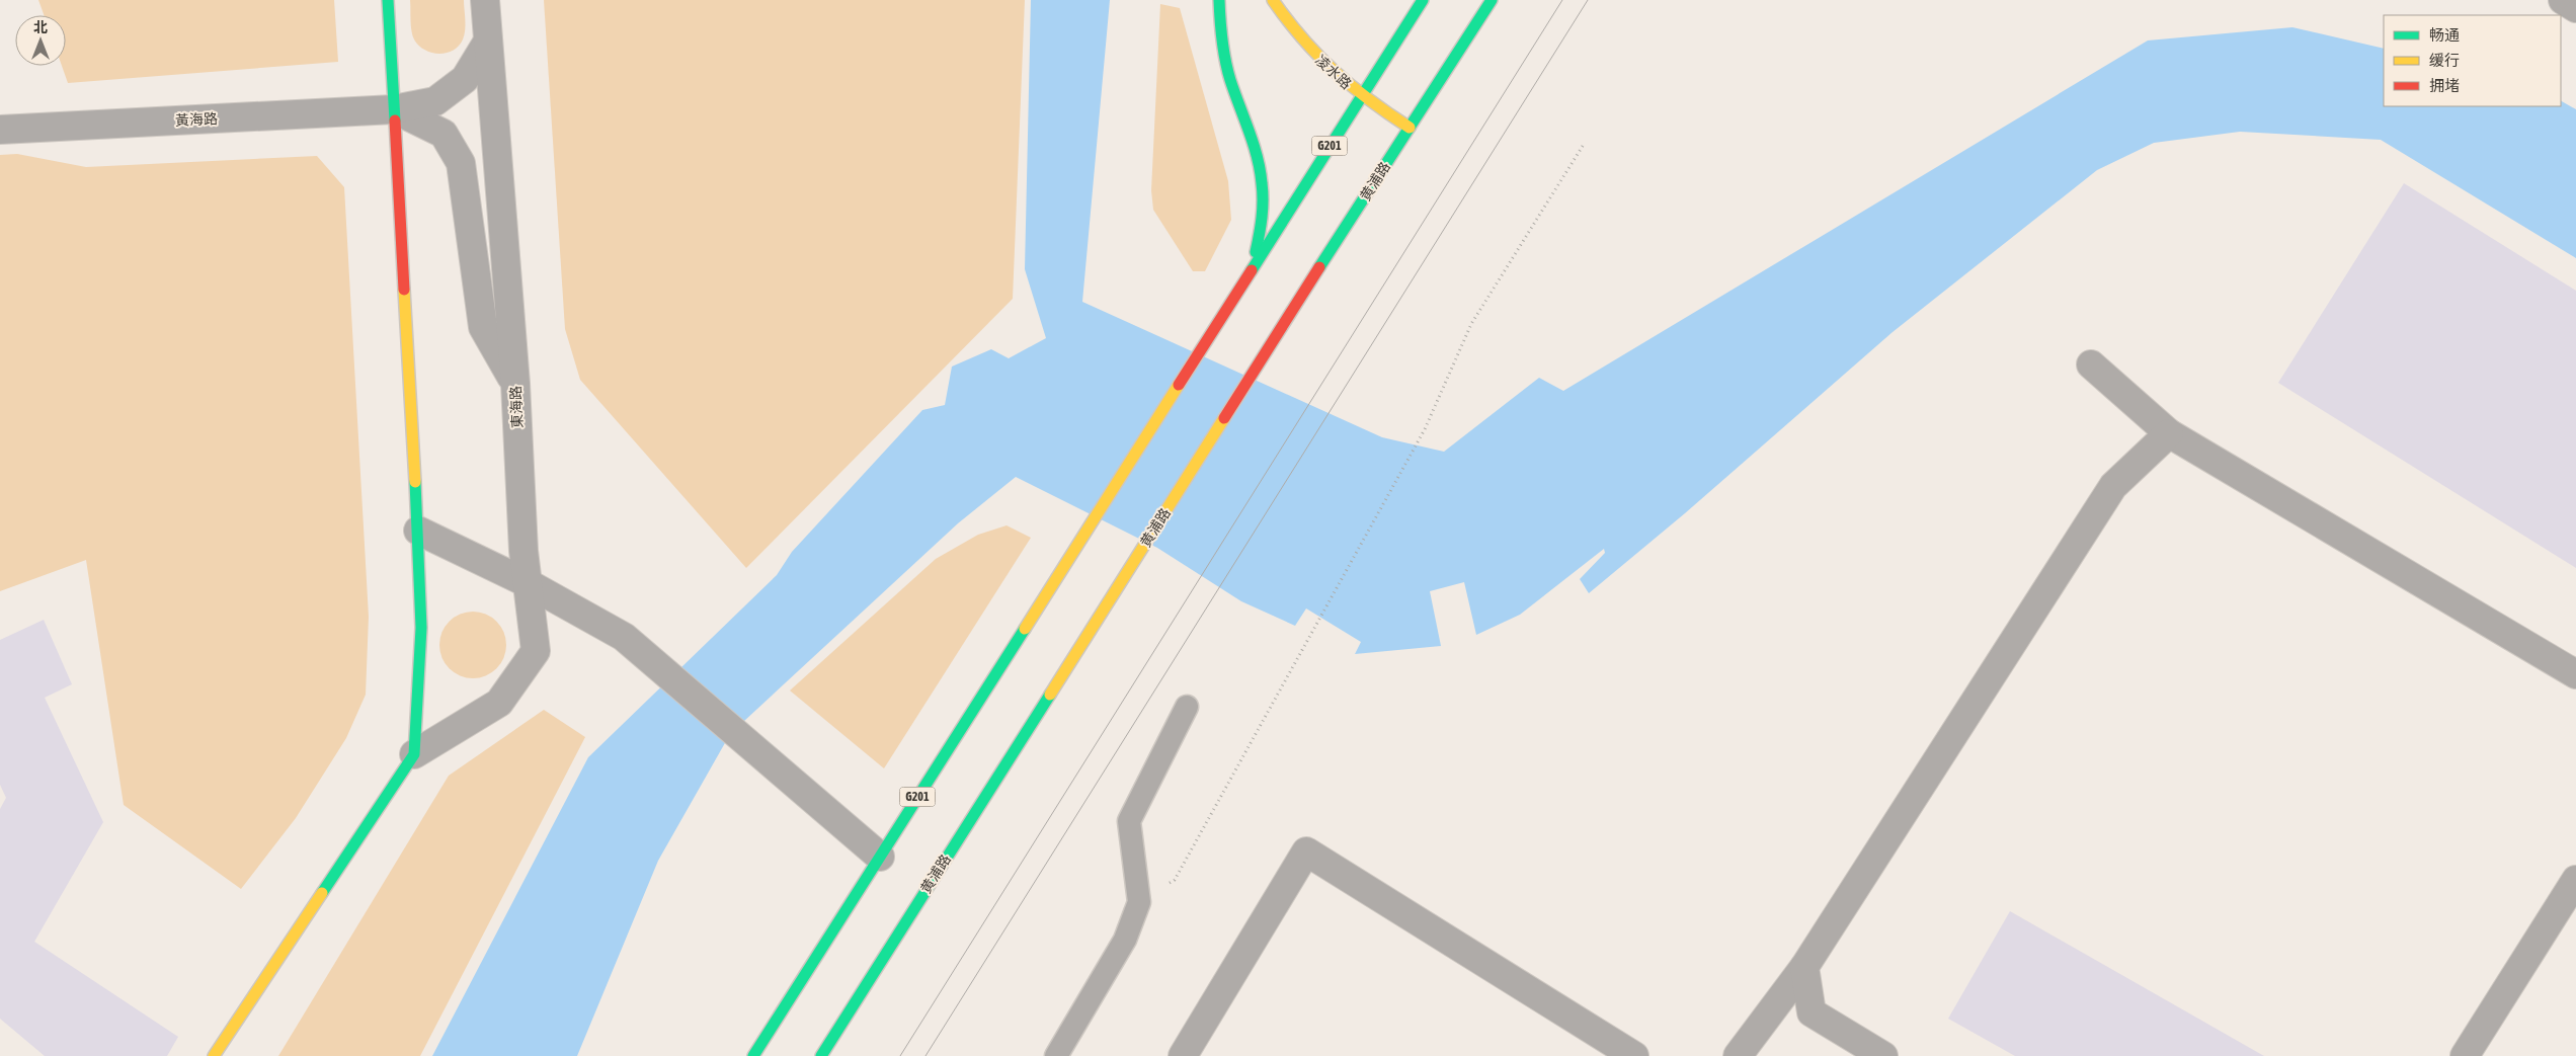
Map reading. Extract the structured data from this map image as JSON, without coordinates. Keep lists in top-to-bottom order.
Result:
{
  "streets": {
    "main road": ["凌水路", "G201", "黄浦路"],
    "street": ["黃海路", "東海路"]
  },
  "crossings": [
    ["凌水路", "G201"],
    ["凌水路", "黄浦路"],
    ["黃海路", "東海路"]
  ],
  "legend": ["畅通", "缓行", "拥堵"],
  "north": "top"
}
